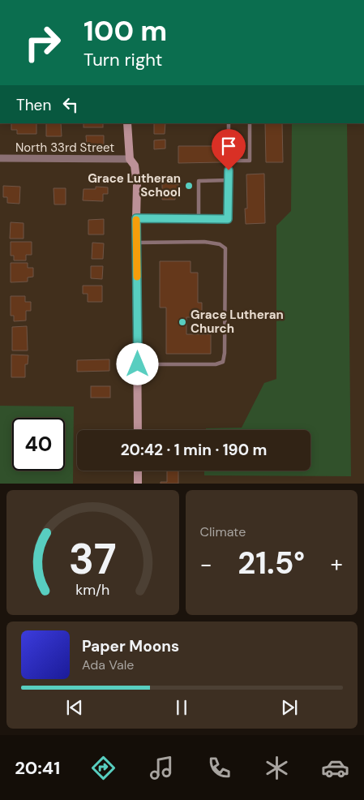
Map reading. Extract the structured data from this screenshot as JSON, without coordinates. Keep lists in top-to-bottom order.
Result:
{
  "streets": {
    "street": ["North 33rd Street"]
  },
  "places": ["Grace Lutheran School", "Grace Lutheran Church"],
  "page": {
    "turn": ["100 m", "Turn right"],
    "then": "Then",
    "limit": "40",
    "trip": "20:42 · 1 min · 190 m",
    "tile": "Climate",
    "heat": ["−", "21.5°", "+"],
    "song": ["Paper Moons", "Ada Vale"],
    "tabs": "20:41",
    "gauge": ["37", "km/h"]
  }
}
